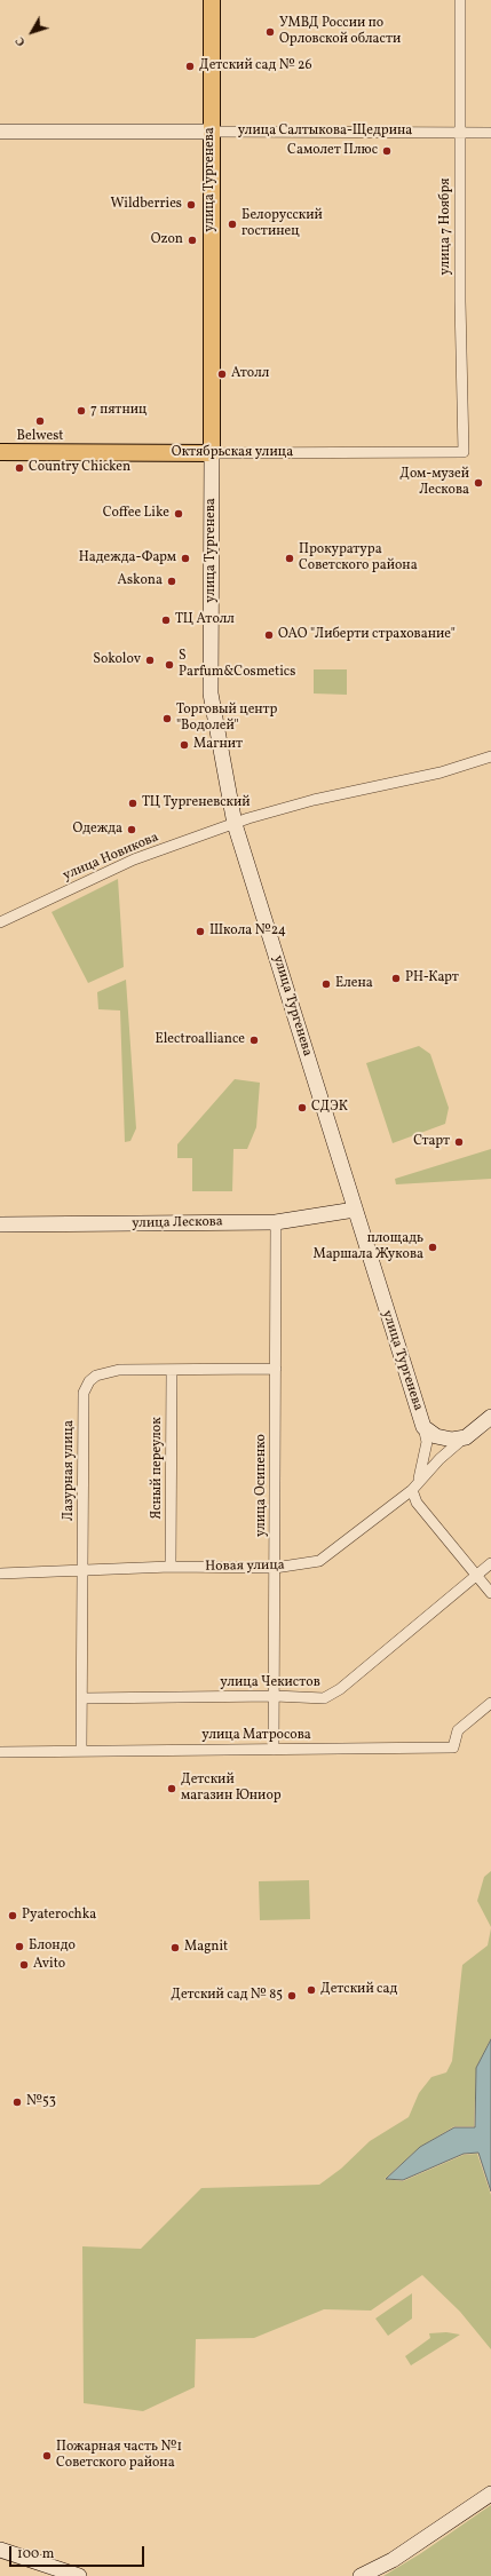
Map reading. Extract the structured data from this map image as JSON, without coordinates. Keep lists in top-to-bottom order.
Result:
{
  "streets": {
    "main road": [
      "улица Салтыкова-Щедрина",
      "улица Тургенева",
      "Октябрьская улица",
      "улица Лескова",
      "Новая улица"
    ],
    "street": [
      "улица 7 Ноября",
      "улица Новикова",
      "Ясный переулок",
      "Лазурная улица",
      "улица Осипенко",
      "улица Чекистов",
      "улица Матросова"
    ]
  },
  "crossings": [
    ["улица Салтыкова-Щедрина", "улица Тургенева"],
    ["улица Салтыкова-Щедрина", "улица 7 Ноября"],
    ["улица Тургенева", "Октябрьская улица"],
    ["улица Тургенева", "улица Новикова"],
    ["улица Тургенева", "улица Лескова"],
    ["улица 7 Ноября", "Октябрьская улица"],
    ["улица Лескова", "улица Осипенко"],
    ["Ясный переулок", "Лазурная улица"],
    ["Ясный переулок", "Новая улица"],
    ["Лазурная улица", "улица Осипенко"],
    ["Лазурная улица", "Новая улица"],
    ["Лазурная улица", "улица Чекистов"],
    ["Лазурная улица", "улица Матросова"],
    ["улица Осипенко", "Новая улица"],
    ["улица Осипенко", "улица Чекистов"],
    ["улица Осипенко", "улица Матросова"]
  ],
  "places": [
    "УМВД России по Орловской области",
    "Детский сад № 26",
    "Самолет Плюс",
    "Wildberries",
    "Белорусский гостинец",
    "Ozon",
    "Атолл",
    "7 пятниц",
    "Belwest",
    "Country Chicken",
    "Дом-музей Лескова",
    "Coffee Like",
    "Надежда-Фарм",
    "Прокуратура Советского района",
    "Askona",
    "ТЦ Атолл",
    "ОАО \"Либерти страхование\"",
    "Sokolov",
    "S Parfum&Cosmetics",
    "Торговый центр \"Водолей\"",
    "Магнит",
    "ТЦ Тургеневский",
    "Одежда",
    "Школа №24",
    "РН-Карт",
    "Елена",
    "Electroalliance",
    "СДЭК",
    "Старт",
    "площадь Маршала Жукова",
    "Детский магазин Юниор",
    "Pyaterochka",
    "Блондо",
    "Magnit",
    "Avito",
    "Детский сад",
    "Детский сад № 85",
    "№53",
    "Пожарная часть №1 Советского района"
  ],
  "scale_bar": "100 m",
  "north": "bottom left"
}
